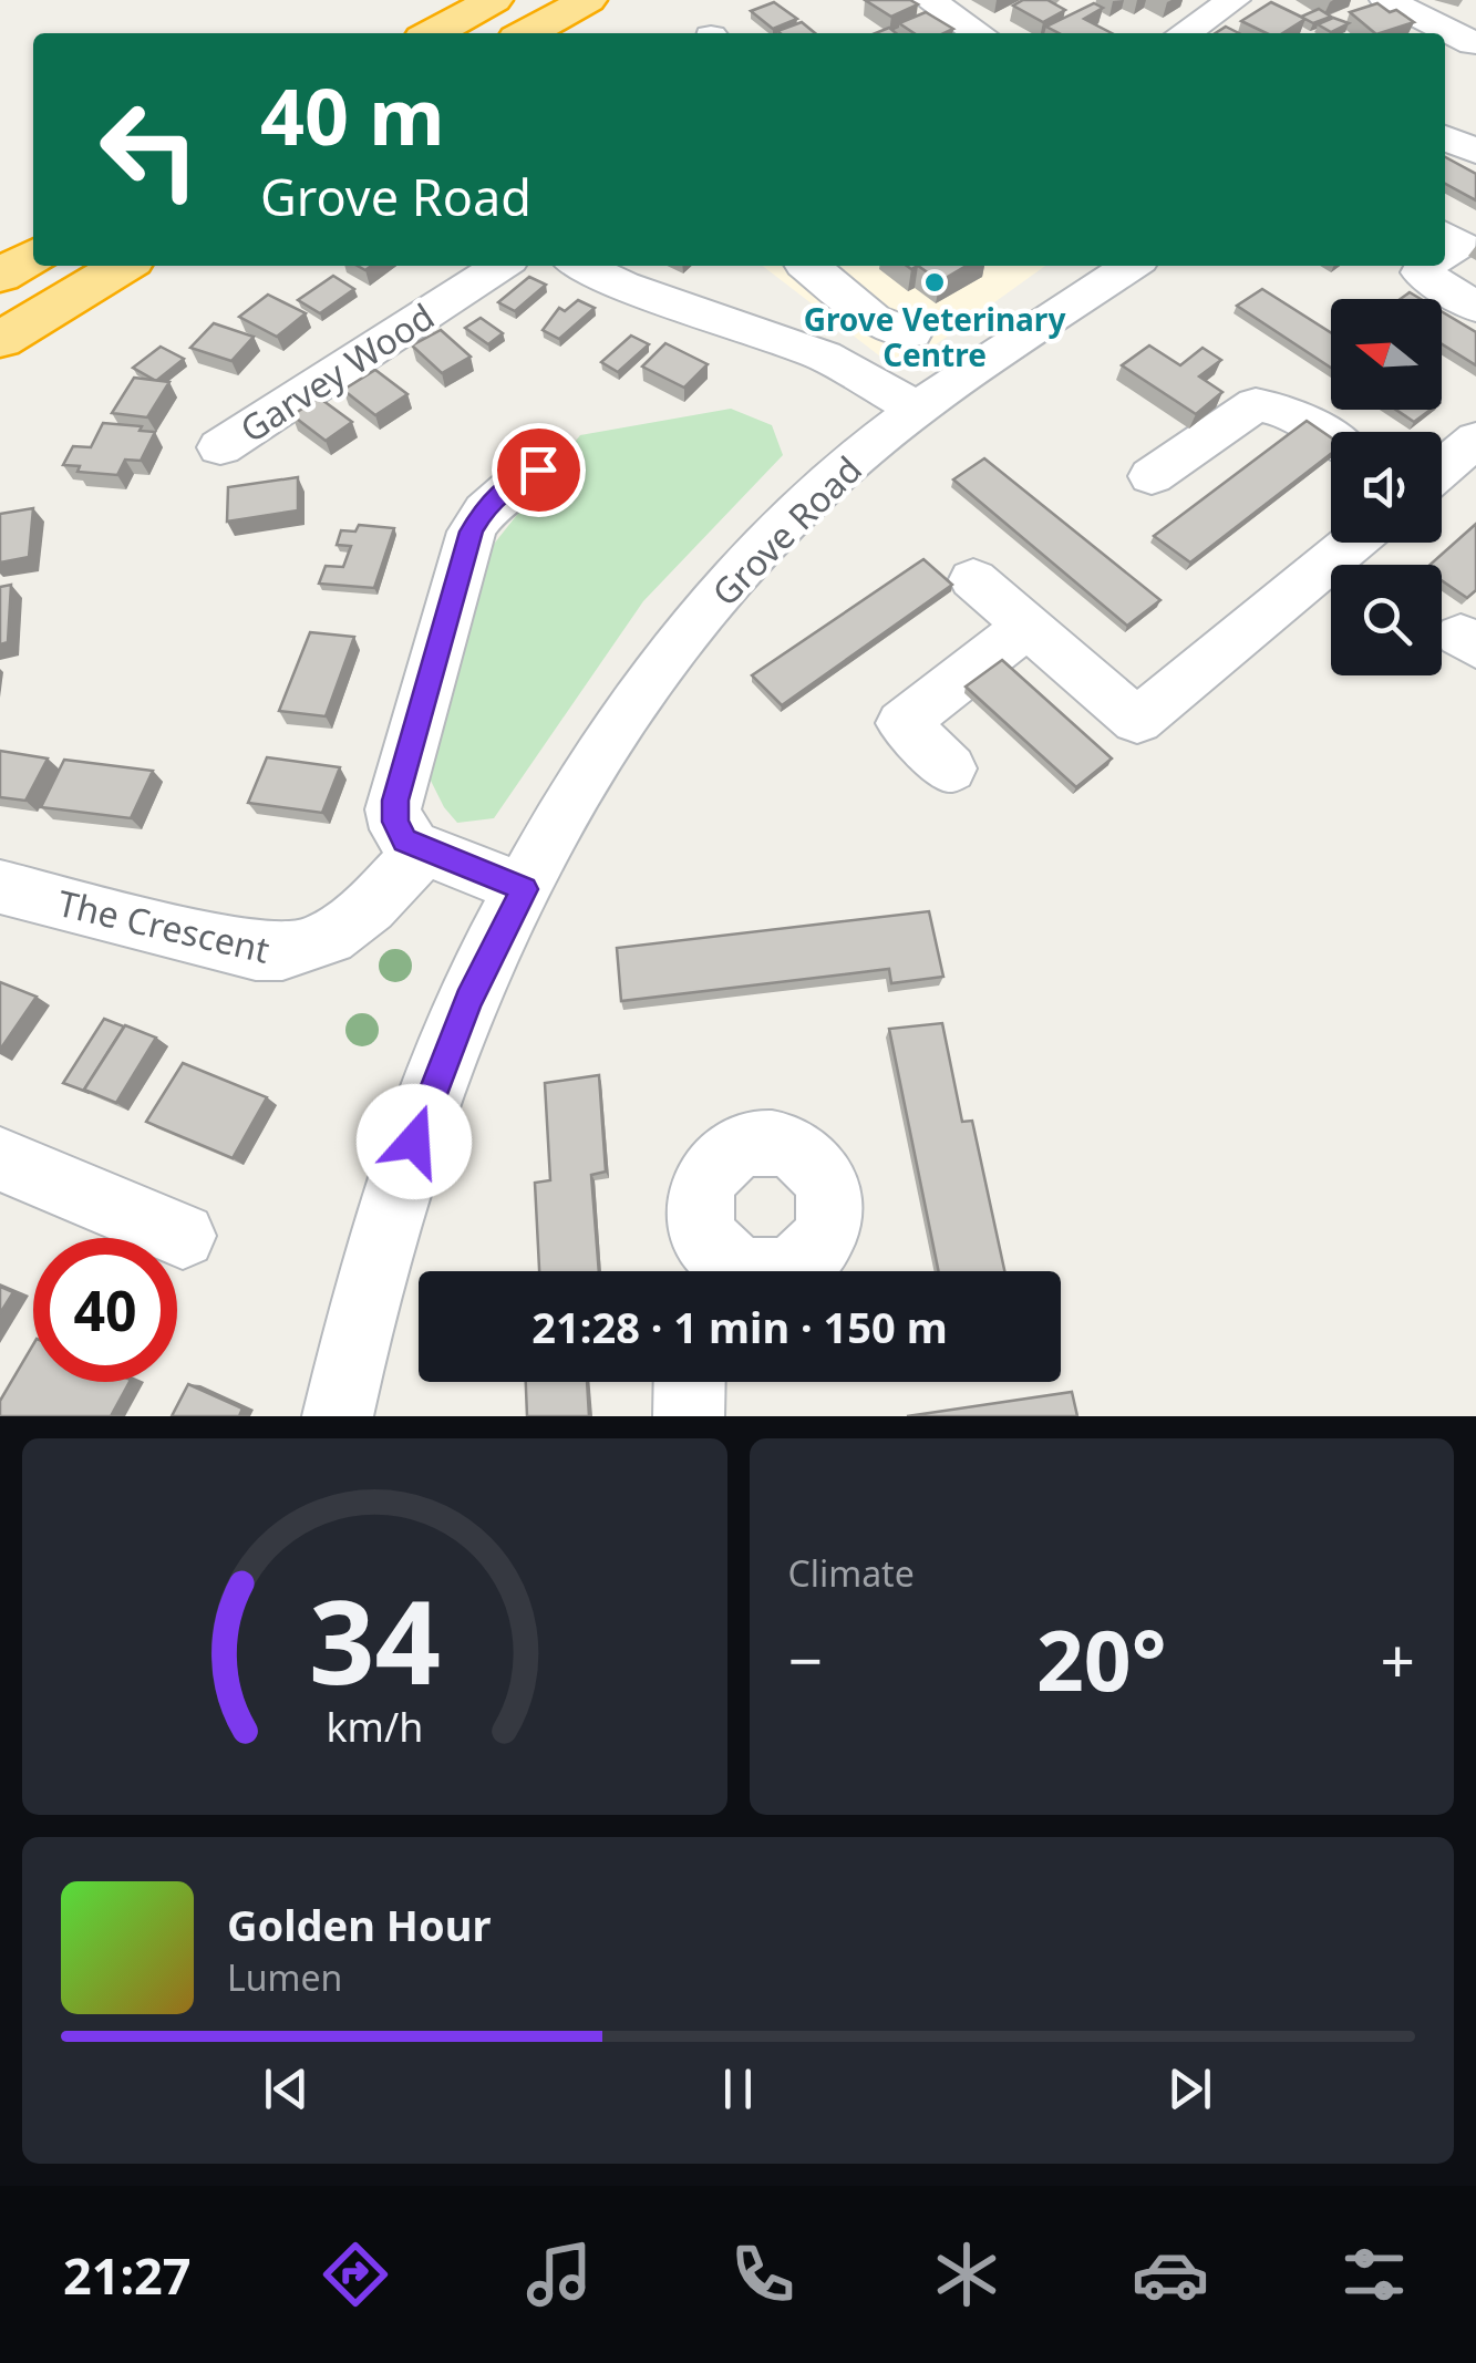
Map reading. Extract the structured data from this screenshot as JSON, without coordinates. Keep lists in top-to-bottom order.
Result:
{
  "streets": {
    "street": ["Garvey Wood", "Grove Road", "The Crescent"]
  },
  "places": ["Grove Veterinary Centre"],
  "north": "left",
  "page": {
    "turn": ["40 m", "Grove Road"],
    "limit": "40",
    "trip": "21:28 · 1 min · 150 m",
    "tile": "Climate",
    "heat": ["−", "20°", "+"],
    "song": ["Golden Hour", "Lumen"],
    "tabs": "21:27",
    "gauge": ["34", "km/h"]
  }
}
